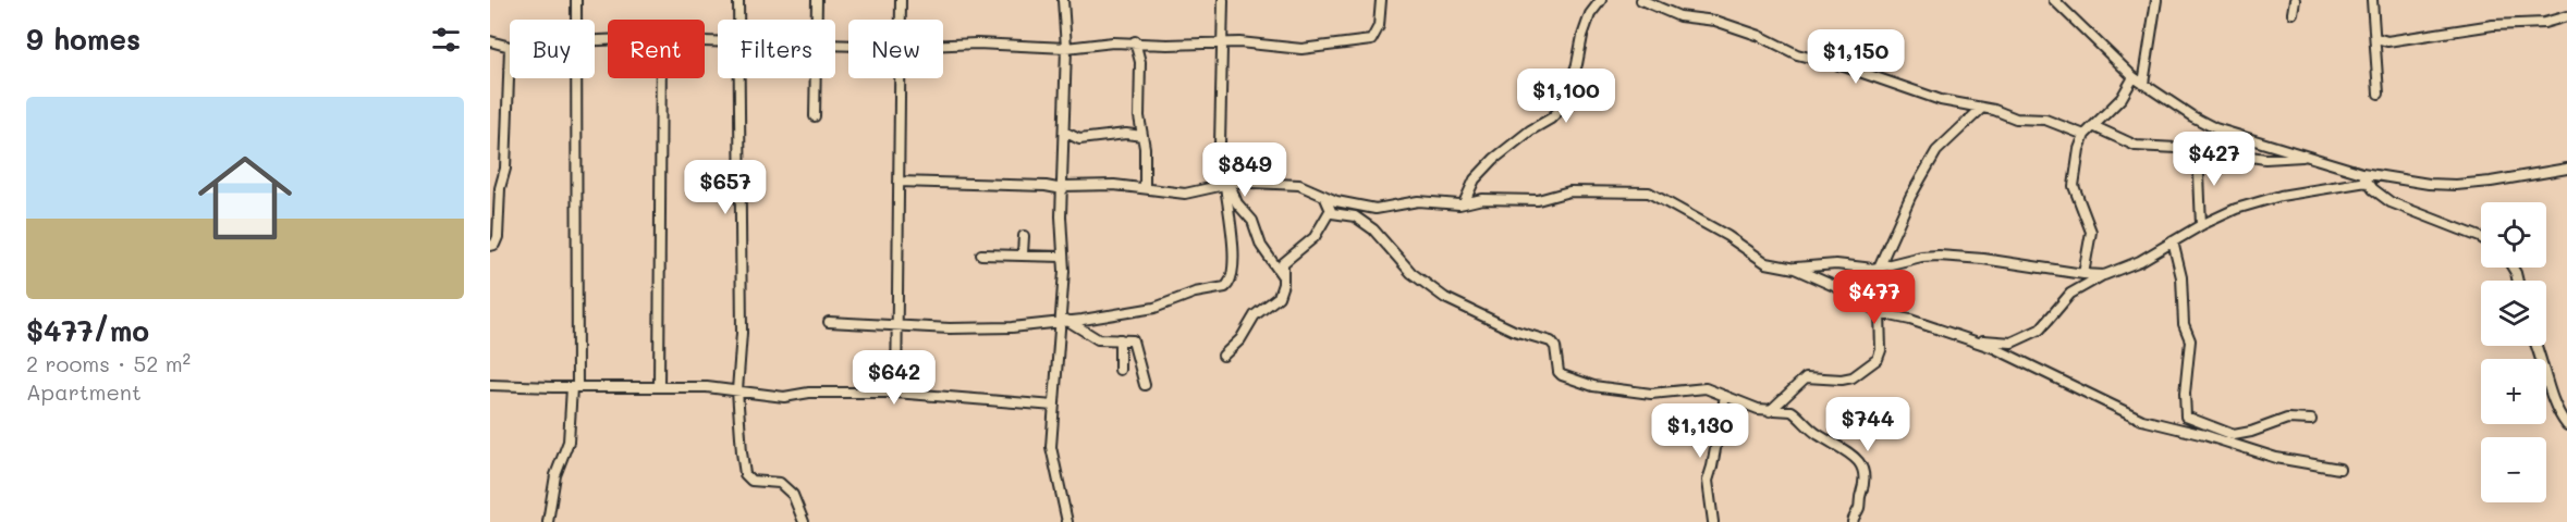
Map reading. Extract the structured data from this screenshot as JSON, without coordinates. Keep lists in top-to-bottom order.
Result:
{
  "page": {
    "heading": "9 homes",
    "chip": [
      "Buy",
      "Rent",
      "Filters",
      "New"
    ],
    "price": [
      "$1,150",
      "$1,100",
      "$427",
      "$849",
      "$657",
      "$477",
      "$642",
      "$744",
      "$1,130"
    ],
    "list": [
      {
        "name": "$477/mo",
        "note": "2 rooms · 52 m² · Apartment"
      }
    ],
    "map_buttons": ["+", "−"]
  }
}
